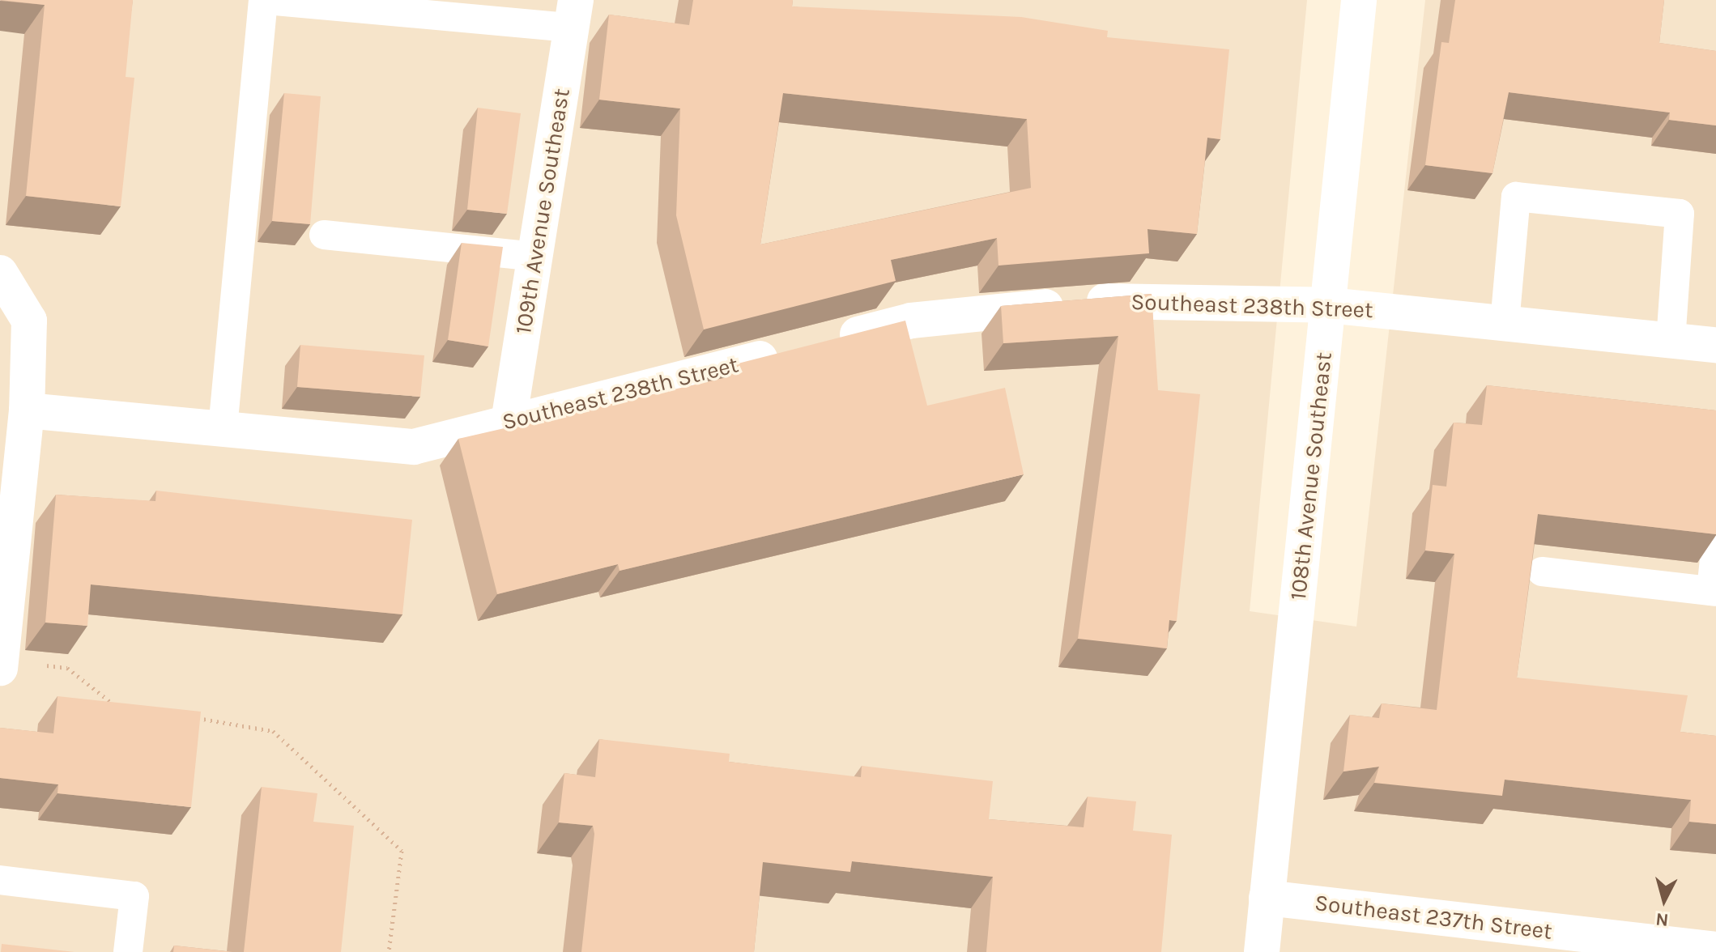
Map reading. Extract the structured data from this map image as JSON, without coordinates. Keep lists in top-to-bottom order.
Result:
{
  "streets": {
    "street": [
      "109th Avenue Southeast",
      "Southeast 238th Street",
      "108th Avenue Southeast",
      "Southeast 237th Street"
    ]
  },
  "crossings": [
    ["109th Avenue Southeast", "Southeast 238th Street"],
    ["Southeast 238th Street", "108th Avenue Southeast"],
    ["108th Avenue Southeast", "Southeast 237th Street"]
  ],
  "north": "bottom"
}
